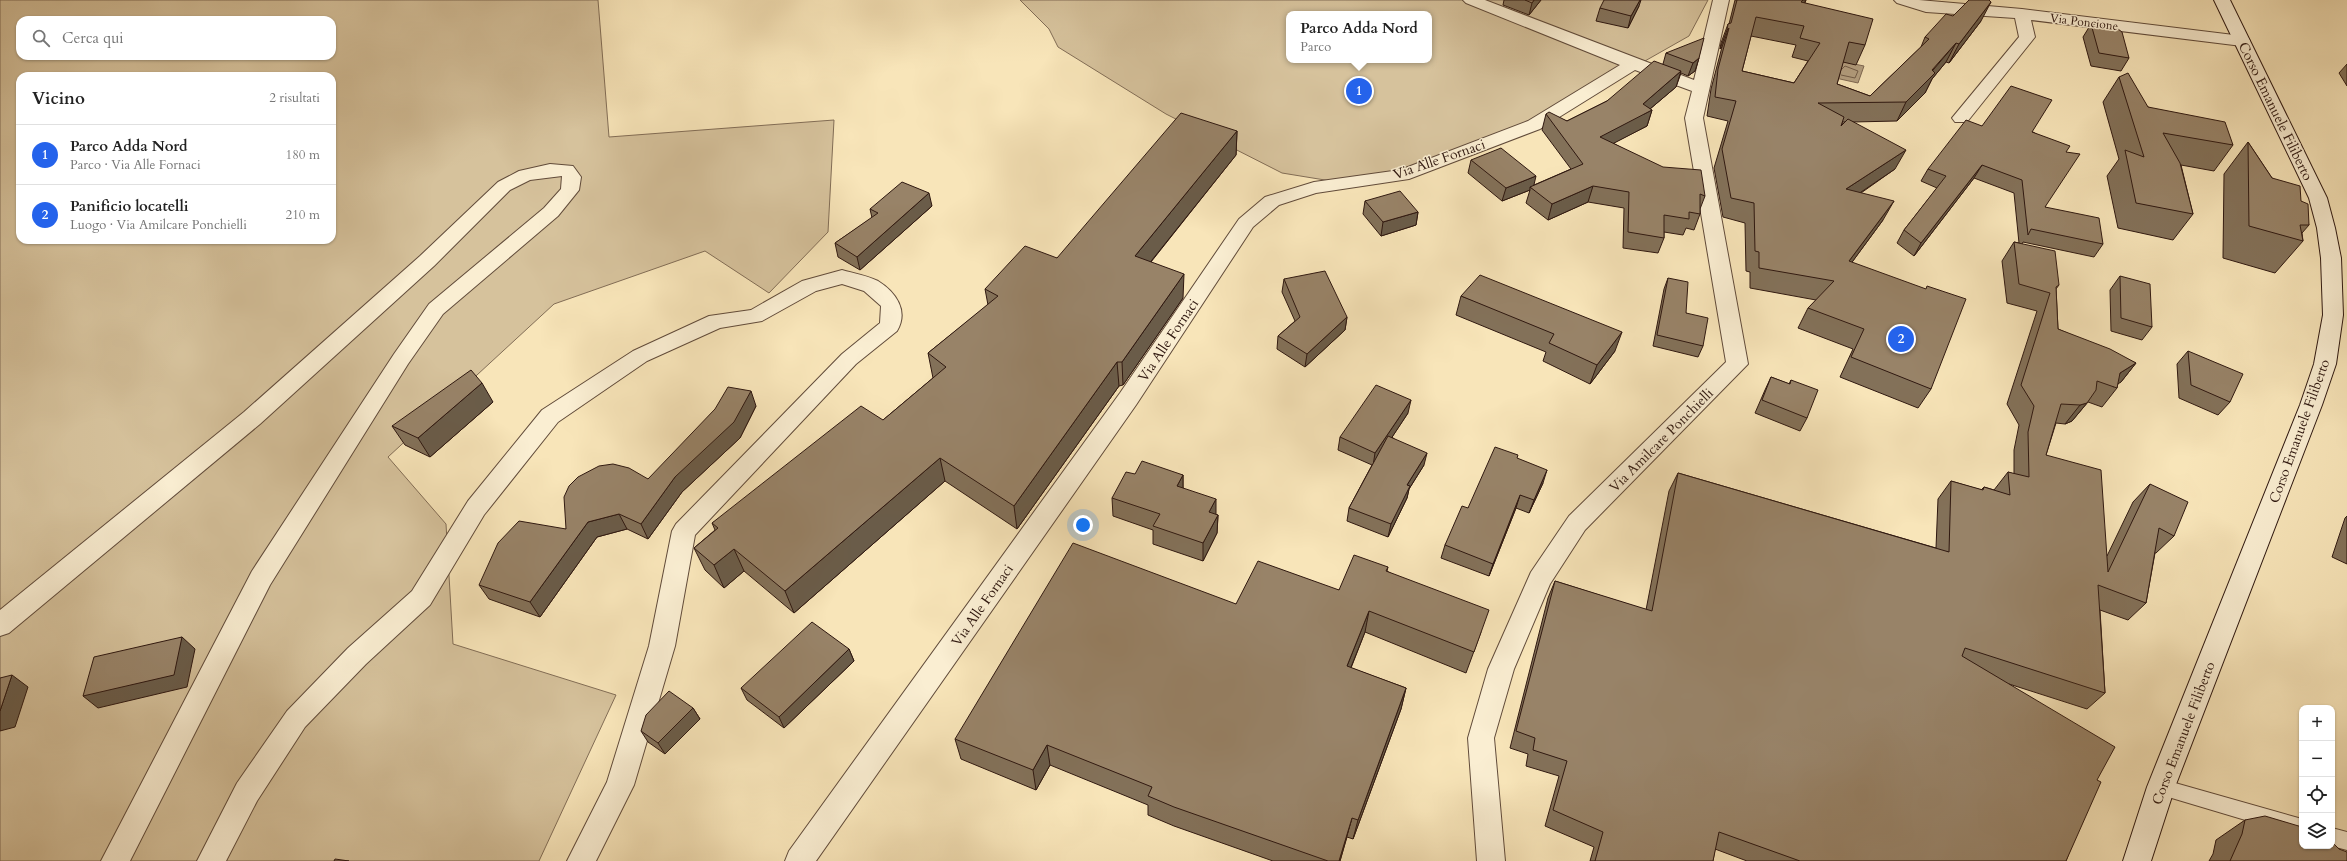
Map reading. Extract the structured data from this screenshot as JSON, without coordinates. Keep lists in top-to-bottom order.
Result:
{
  "streets": {
    "street": [
      "Via Poncione",
      "Corso Emanuele Filiberto",
      "Via Alle Fornaci",
      "Via Amilcare Ponchielli"
    ]
  },
  "crossings": [
    ["Via Poncione", "Corso Emanuele Filiberto"]
  ],
  "page": {
    "popup": ["Parco Adda Nord", "Parco"],
    "search": "Cerca qui",
    "heading": ["Vicino", "2 risultati"],
    "pins": ["1", "2"],
    "list": [
      {
        "mark": "1",
        "name": "Parco Adda Nord",
        "note": "Parco · Via Alle Fornaci",
        "value": "180 m"
      },
      {
        "mark": "2",
        "name": "Panificio locatelli",
        "note": "Luogo · Via Amilcare Ponchielli",
        "value": "210 m"
      }
    ],
    "map_buttons": ["+", "−"]
  }
}
